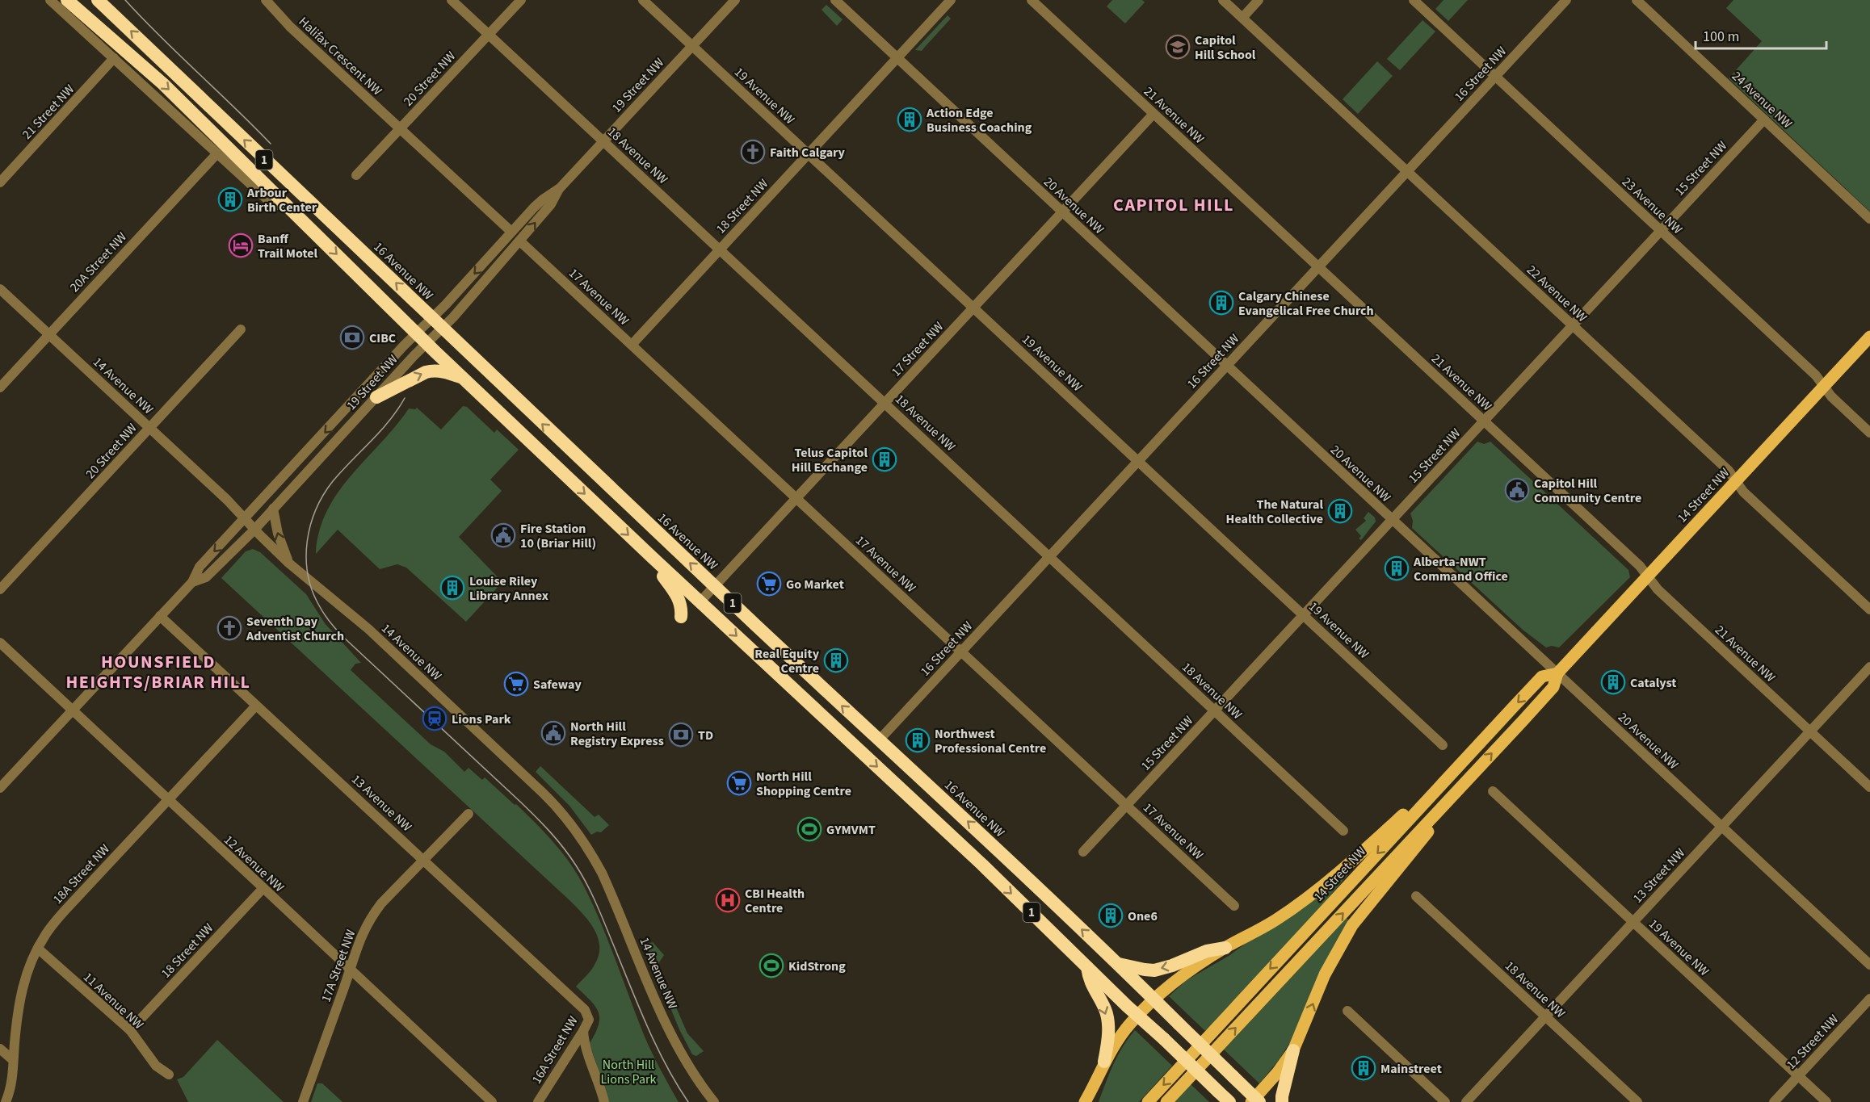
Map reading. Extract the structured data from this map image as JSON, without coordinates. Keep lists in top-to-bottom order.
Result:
{
  "streets": {
    "highway": ["1", "16 Avenue NW"],
    "main road": ["14 Street NW"],
    "street": [
      "Halifax Crescent NW",
      "16 Street NW",
      "20 Street NW",
      "19 Street NW",
      "19 Avenue NW",
      "24 Avenue NW",
      "21 Street NW",
      "21 Avenue NW",
      "18 Avenue NW",
      "15 Street NW",
      "20 Avenue NW",
      "23 Avenue NW",
      "18 Street NW",
      "20A Street NW",
      "22 Avenue NW",
      "17 Avenue NW",
      "17 Street NW",
      "14 Avenue NW",
      "13 Avenue NW",
      "12 Avenue NW",
      "18A Street NW",
      "13 Street NW",
      "17A Street NW",
      "11 Avenue NW",
      "12 Street NW",
      "16A Street NW"
    ]
  },
  "crossings": [
    ["Halifax Crescent NW", "20 Street NW"],
    ["16 Street NW", "19 Avenue NW"],
    ["16 Street NW", "21 Avenue NW"],
    ["16 Street NW", "18 Avenue NW"],
    ["16 Street NW", "20 Avenue NW"],
    ["16 Street NW", "23 Avenue NW"],
    ["16 Street NW", "16 Avenue NW"],
    ["16 Street NW", "22 Avenue NW"],
    ["16 Street NW", "17 Avenue NW"],
    ["20 Street NW", "18 Avenue NW"],
    ["20 Street NW", "14 Avenue NW"],
    ["19 Street NW", "19 Avenue NW"],
    ["19 Street NW", "18 Avenue NW"],
    ["19 Street NW", "1"],
    ["19 Street NW", "16 Avenue NW"],
    ["19 Street NW", "17 Avenue NW"],
    ["19 Street NW", "14 Avenue NW"],
    ["19 Street NW", "13 Avenue NW"],
    ["19 Street NW", "12 Avenue NW"],
    ["19 Avenue NW", "15 Street NW"],
    ["19 Avenue NW", "18 Street NW"],
    ["19 Avenue NW", "17 Street NW"],
    ["19 Avenue NW", "13 Street NW"],
    ["19 Avenue NW", "12 Street NW"],
    ["24 Avenue NW", "15 Street NW"],
    ["21 Avenue NW", "15 Street NW"],
    ["21 Avenue NW", "17 Street NW"],
    ["21 Avenue NW", "14 Street NW"],
    ["21 Avenue NW", "13 Street NW"],
    ["18 Avenue NW", "15 Street NW"],
    ["18 Avenue NW", "18 Street NW"],
    ["18 Avenue NW", "17 Street NW"],
    ["18 Avenue NW", "13 Street NW"],
    ["1", "17 Street NW"],
    ["15 Street NW", "20 Avenue NW"],
    ["15 Street NW", "23 Avenue NW"],
    ["15 Street NW", "22 Avenue NW"],
    ["15 Street NW", "17 Avenue NW"],
    ["20 Avenue NW", "18 Street NW"],
    ["20 Avenue NW", "17 Street NW"],
    ["20 Avenue NW", "14 Street NW"],
    ["20 Avenue NW", "13 Street NW"],
    ["23 Avenue NW", "14 Street NW"],
    ["18 Street NW", "17 Avenue NW"],
    ["18 Street NW", "12 Avenue NW"],
    ["18 Street NW", "11 Avenue NW"],
    ["20A Street NW", "14 Avenue NW"],
    ["16 Avenue NW", "17 Street NW"],
    ["22 Avenue NW", "14 Street NW"],
    ["17 Avenue NW", "17 Street NW"],
    ["13 Avenue NW", "18A Street NW"],
    ["13 Avenue NW", "17A Street NW"],
    ["13 Avenue NW", "16A Street NW"],
    ["12 Avenue NW", "18A Street NW"],
    ["12 Avenue NW", "17A Street NW"],
    ["18A Street NW", "11 Avenue NW"]
  ],
  "districts": ["CAPITOL HILL", "HOUNSFIELD HEIGHTS/BRIAR HILL"],
  "parks": ["North Hill Lions Park"],
  "places": {
    "school or university": ["Capitol Hill School"],
    "building": [
      "Action Edge Business Coaching",
      "Arbour Birth Center",
      "Calgary Chinese Evangelical Free Church",
      "Telus Capitol Hill Exchange",
      "The Natural Health Collective",
      "Alberta-NWT Command Office",
      "Louise Riley Library Annex",
      "Real Equity Centre",
      "Catalyst",
      "Northwest Professional Centre",
      "One6",
      "Mainstreet"
    ],
    "church": ["Faith Calgary", "Seventh Day Adventist Church"],
    "hotel": ["Banff Trail Motel"],
    "bank": ["CIBC", "TD"],
    "public building": ["Capitol Hill Community Centre", "Fire Station 10 (Briar Hill)", "North Hill Registry Express"],
    "supermarket": ["Go Market", "Safeway", "North Hill Shopping Centre"],
    "station": ["Lions Park"],
    "sports": ["GYMVMT", "KidStrong"],
    "hospital": ["CBI Health Centre"]
  },
  "scale_bar": "100 m"
}
